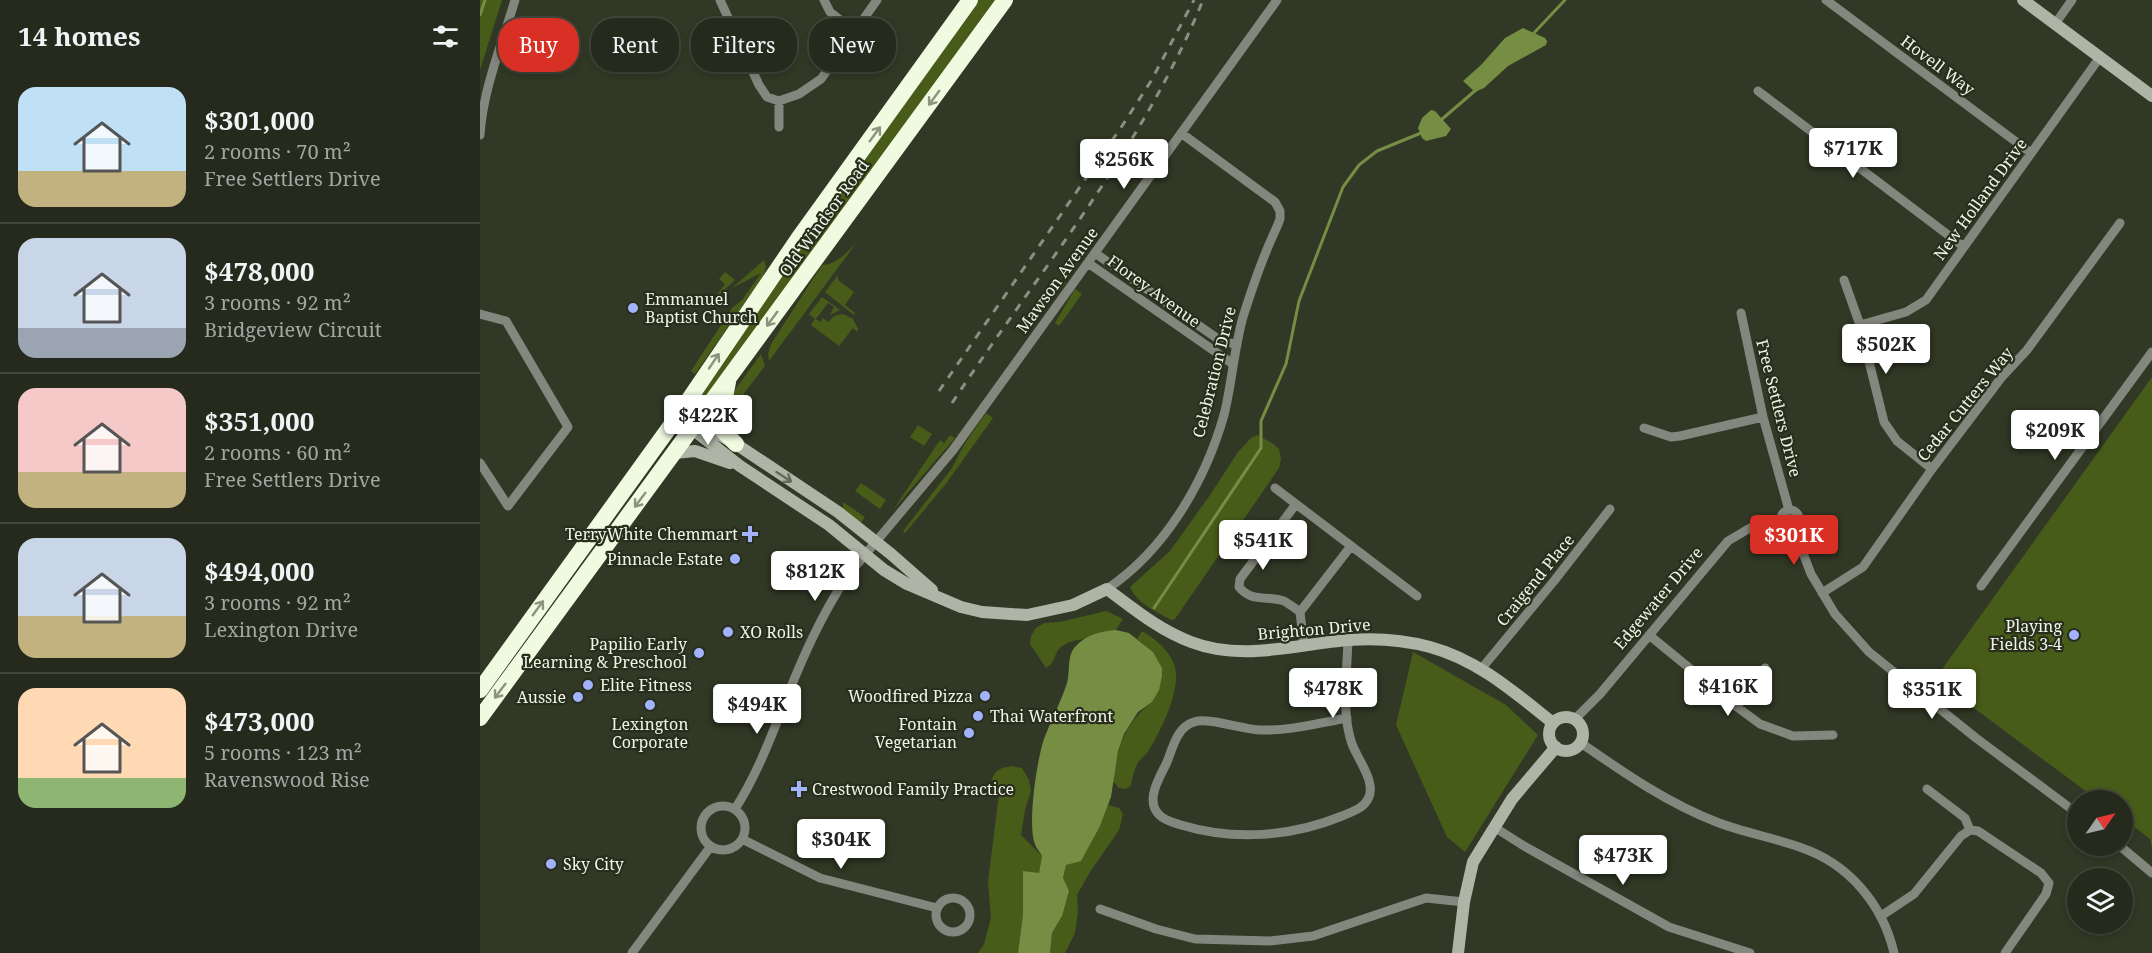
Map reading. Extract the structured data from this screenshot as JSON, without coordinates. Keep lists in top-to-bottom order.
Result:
{
  "streets": {
    "highway": ["Old Windsor Road"],
    "street": [
      "Hovell Way",
      "New Holland Drive",
      "Mawson Avenue",
      "Florey Avenue",
      "Celebration Drive",
      "Cedar Cutters Way",
      "Free Settlers Drive",
      "Craigend Place",
      "Edgewater Drive",
      "Brighton Drive"
    ]
  },
  "crossings": [
    ["Hovell Way", "New Holland Drive"],
    ["Old Windsor Road", "Celebration Drive"],
    ["Mawson Avenue", "Florey Avenue"],
    ["Mawson Avenue", "Celebration Drive"],
    ["Florey Avenue", "Celebration Drive"],
    ["Celebration Drive", "Brighton Drive"],
    ["Free Settlers Drive", "Edgewater Drive"],
    ["Craigend Place", "Brighton Drive"],
    ["Edgewater Drive", "Brighton Drive"]
  ],
  "places": {
    "other": [
      "Emmanuel Baptist Church",
      "Pinnacle Estate",
      "XO Rolls",
      "Playing Fields 3-4",
      "Papilio Early Learning & Preschool",
      "Elite Fitness",
      "Woodfired Pizza",
      "Aussie",
      "Lexington Corporate",
      "Thai Waterfront",
      "Fontain Vegetarian",
      "Sky City"
    ],
    "health": ["TerryWhite Chemmart", "Crestwood Family Practice"]
  },
  "north": "top right",
  "page": {
    "heading": "14 homes",
    "chip": [
      "Buy",
      "Rent",
      "Filters",
      "New"
    ],
    "list": [
      {
        "name": "$301,000",
        "note": "2 rooms · 70 m² · Free Settlers Drive"
      },
      {
        "name": "$478,000",
        "note": "3 rooms · 92 m² · Bridgeview Circuit"
      },
      {
        "name": "$351,000",
        "note": "2 rooms · 60 m² · Free Settlers Drive"
      },
      {
        "name": "$494,000",
        "note": "3 rooms · 92 m² · Lexington Drive"
      },
      {
        "name": "$473,000",
        "note": "5 rooms · 123 m² · Ravenswood Rise"
      }
    ],
    "price": [
      "$717K",
      "$256K",
      "$502K",
      "$422K",
      "$209K",
      "$301K",
      "$541K",
      "$812K",
      "$416K",
      "$478K",
      "$351K",
      "$494K",
      "$304K",
      "$473K"
    ]
  }
}
